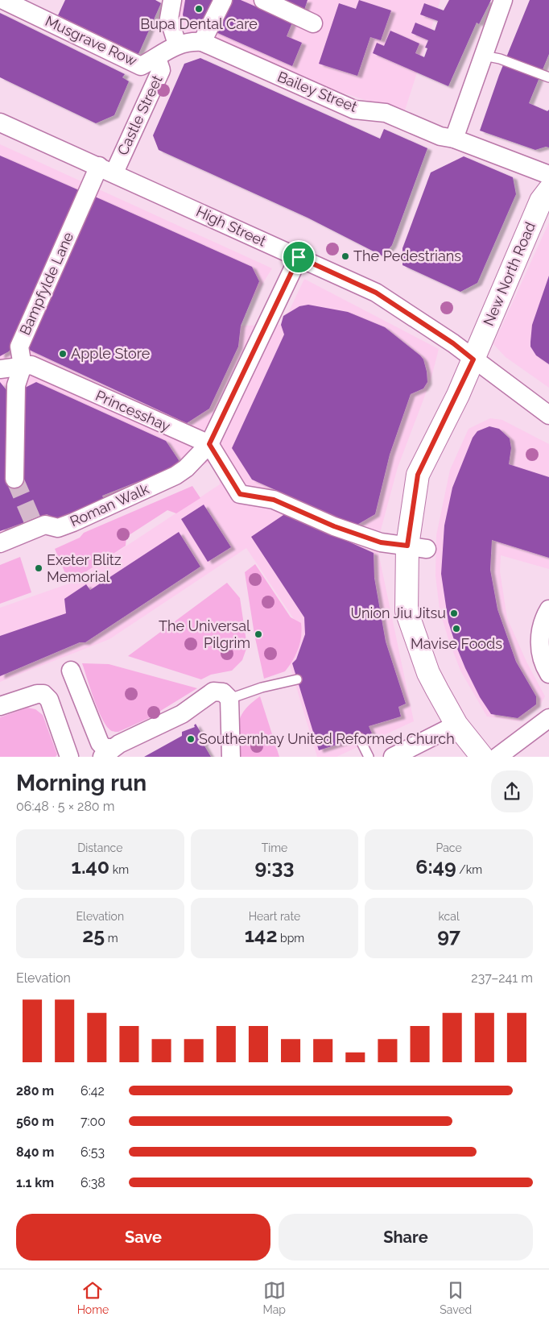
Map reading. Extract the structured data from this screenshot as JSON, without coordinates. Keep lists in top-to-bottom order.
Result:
{
  "streets": {
    "main road": ["New North Road"],
    "street": [
      "Musgrave Row",
      "Bailey Street",
      "Castle Street",
      "High Street",
      "Bampfylde Lane",
      "Princesshay",
      "Roman Walk"
    ]
  },
  "crossings": [
    ["Musgrave Row", "Bailey Street"],
    ["Musgrave Row", "Castle Street"],
    ["Castle Street", "High Street"],
    ["Castle Street", "Bampfylde Lane"],
    ["High Street", "New North Road"],
    ["High Street", "Bampfylde Lane"],
    ["High Street", "Roman Walk"],
    ["Bampfylde Lane", "Princesshay"],
    ["Princesshay", "Roman Walk"]
  ],
  "places": [
    "Bupa Dental Care",
    "The Pedestrians",
    "Apple Store",
    "Exeter Blitz Memorial",
    "Union Jiu Jitsu",
    "Mavise Foods",
    "The Universal Pilgrim",
    "Southernhay United Reformed Church"
  ],
  "page": {
    "heading": ["Morning run", "06:48 · 5 × 280 m"],
    "stats": [
      ["Distance", "1.40 km"],
      ["Time", "9:33"],
      ["Pace", "6:49 /km"],
      ["Elevation", "25 m"],
      ["Heart rate", "142 bpm"],
      ["kcal", "97"]
    ],
    "chart": ["Elevation", "237–241 m"],
    "list": [
      {
        "name": "280 m",
        "note": "6:42"
      },
      {
        "name": "560 m",
        "note": "7:00"
      },
      {
        "name": "840 m",
        "note": "6:53"
      },
      {
        "name": "1.1 km",
        "note": "6:38"
      }
    ],
    "buttons": ["Save", "Share"],
    "tabs": ["Home", "Map", "Saved"]
  }
}
